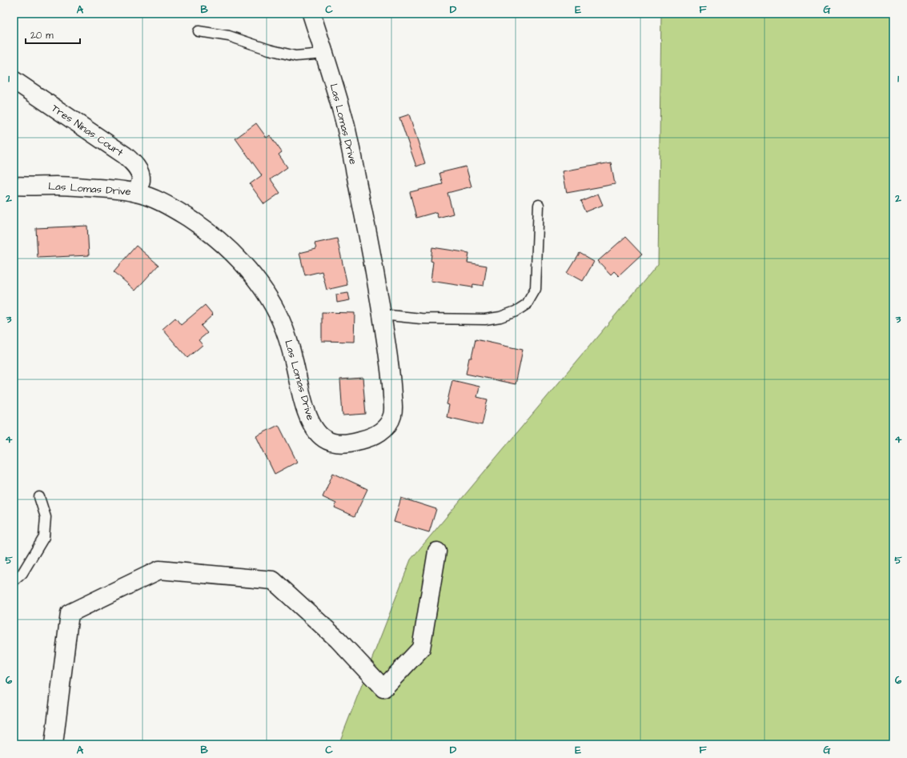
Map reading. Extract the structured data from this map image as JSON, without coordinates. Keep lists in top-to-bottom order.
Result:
{
  "streets": {
    "street": ["Las Lomas Drive", "Tres Ninas Court"]
  },
  "crossings": [
    ["Las Lomas Drive", "Tres Ninas Court"]
  ],
  "scale_bar": "20 m",
  "grid": {
    "columns": [
      "A",
      "B",
      "C",
      "D",
      "E",
      "F",
      "G"
    ],
    "rows": [
      "1",
      "2",
      "3",
      "4",
      "5",
      "6"
    ]
  }
}
